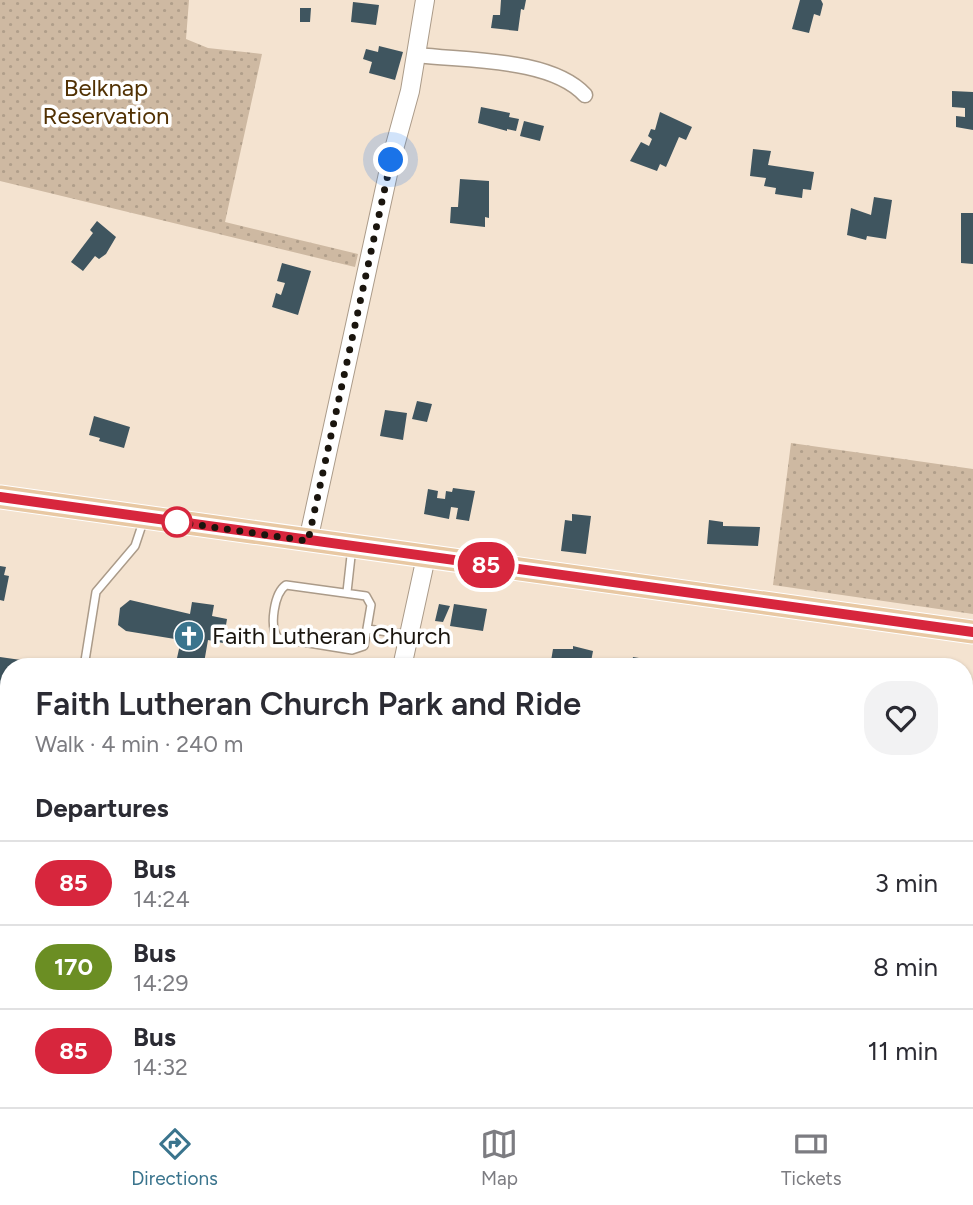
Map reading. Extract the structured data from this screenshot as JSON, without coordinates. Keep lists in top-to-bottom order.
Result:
{
  "parks": ["Belknap Reservation"],
  "places": {
    "church": ["Faith Lutheran Church"]
  },
  "lines": ["bus line 85"],
  "page": {
    "on_map": "85",
    "heading": [
      ["Faith Lutheran Church Park and Ride", "Walk · 4 min · 240 m"],
      "Departures"
    ],
    "list": [
      {
        "mark": "85",
        "name": "Bus",
        "note": "14:24",
        "value": "3 min"
      },
      {
        "mark": "170",
        "name": "Bus",
        "note": "14:29",
        "value": "8 min"
      },
      {
        "mark": "85",
        "name": "Bus",
        "note": "14:32",
        "value": "11 min"
      }
    ],
    "tabs": ["Directions", "Map", "Tickets"]
  }
}
